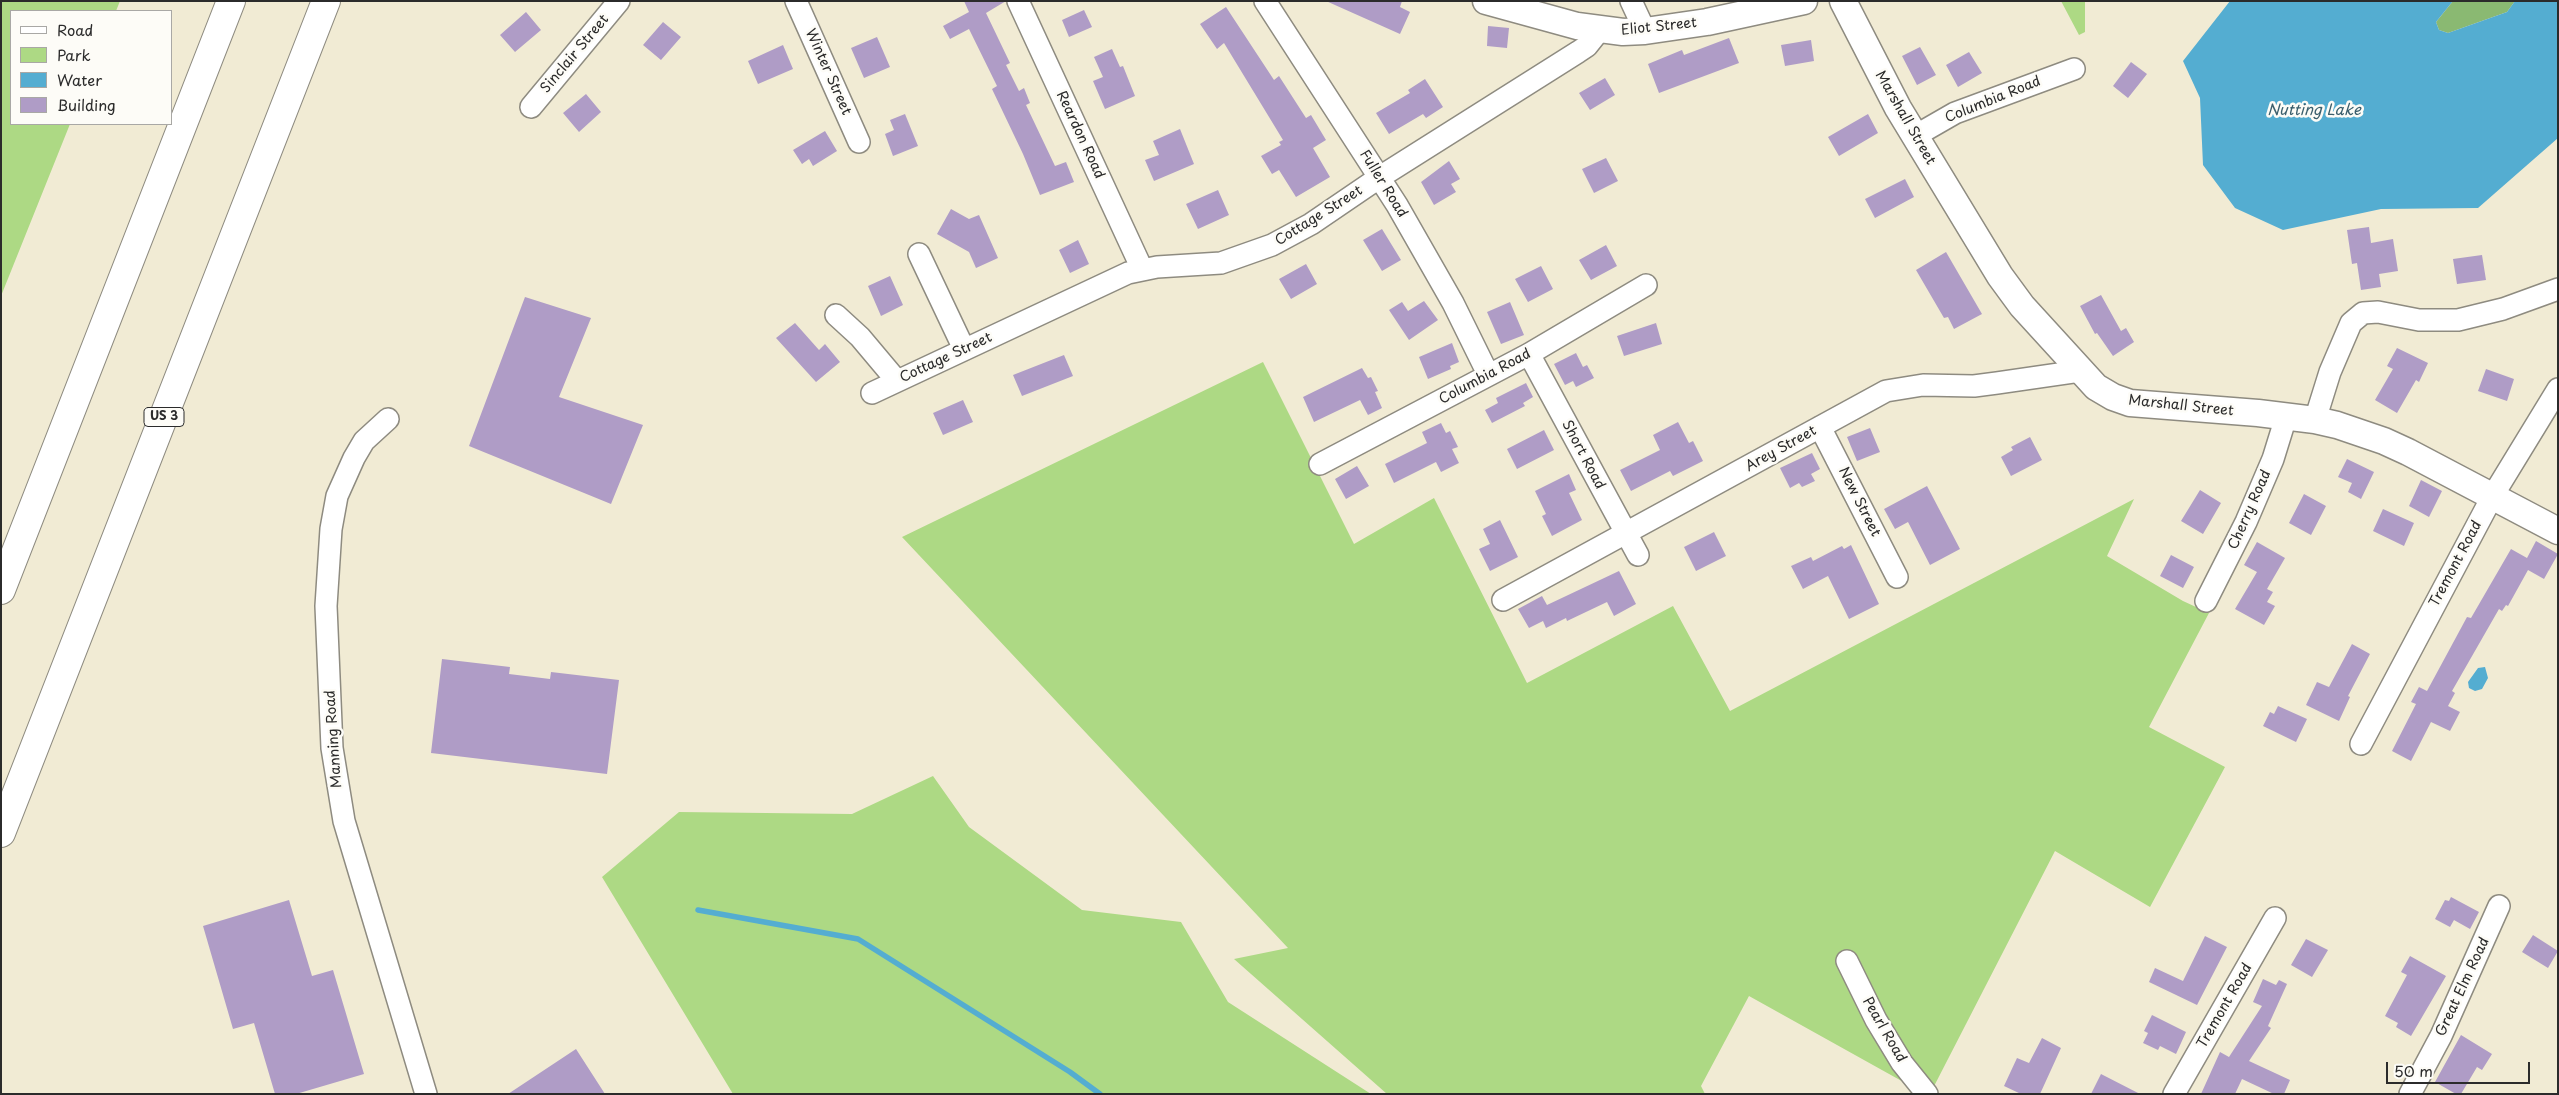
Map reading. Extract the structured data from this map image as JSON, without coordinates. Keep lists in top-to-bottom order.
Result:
{
  "streets": {
    "highway": ["US 3"],
    "street": [
      "Eliot Street",
      "Sinclair Street",
      "Winter Street",
      "Columbia Road",
      "Marshall Street",
      "Reardon Road",
      "Fuller Road",
      "Cottage Street",
      "Arey Street",
      "Short Road",
      "New Street",
      "Cherry Road",
      "Tremont Road",
      "Manning Road",
      "Great Elm Road",
      "Pearl Road"
    ]
  },
  "crossings": [
    ["Eliot Street", "Cottage Street"],
    ["Columbia Road", "Marshall Street"],
    ["Columbia Road", "Fuller Road"],
    ["Columbia Road", "Short Road"],
    ["Marshall Street", "Arey Street"],
    ["Marshall Street", "Cherry Road"],
    ["Marshall Street", "Tremont Road"],
    ["Reardon Road", "Cottage Street"],
    ["Fuller Road", "Cottage Street"],
    ["Arey Street", "Short Road"],
    ["Arey Street", "New Street"]
  ],
  "water": ["Nutting Lake"],
  "legend": [
    "Road",
    "Park",
    "Water",
    "Building"
  ],
  "scale_bar": "50 m"
}
